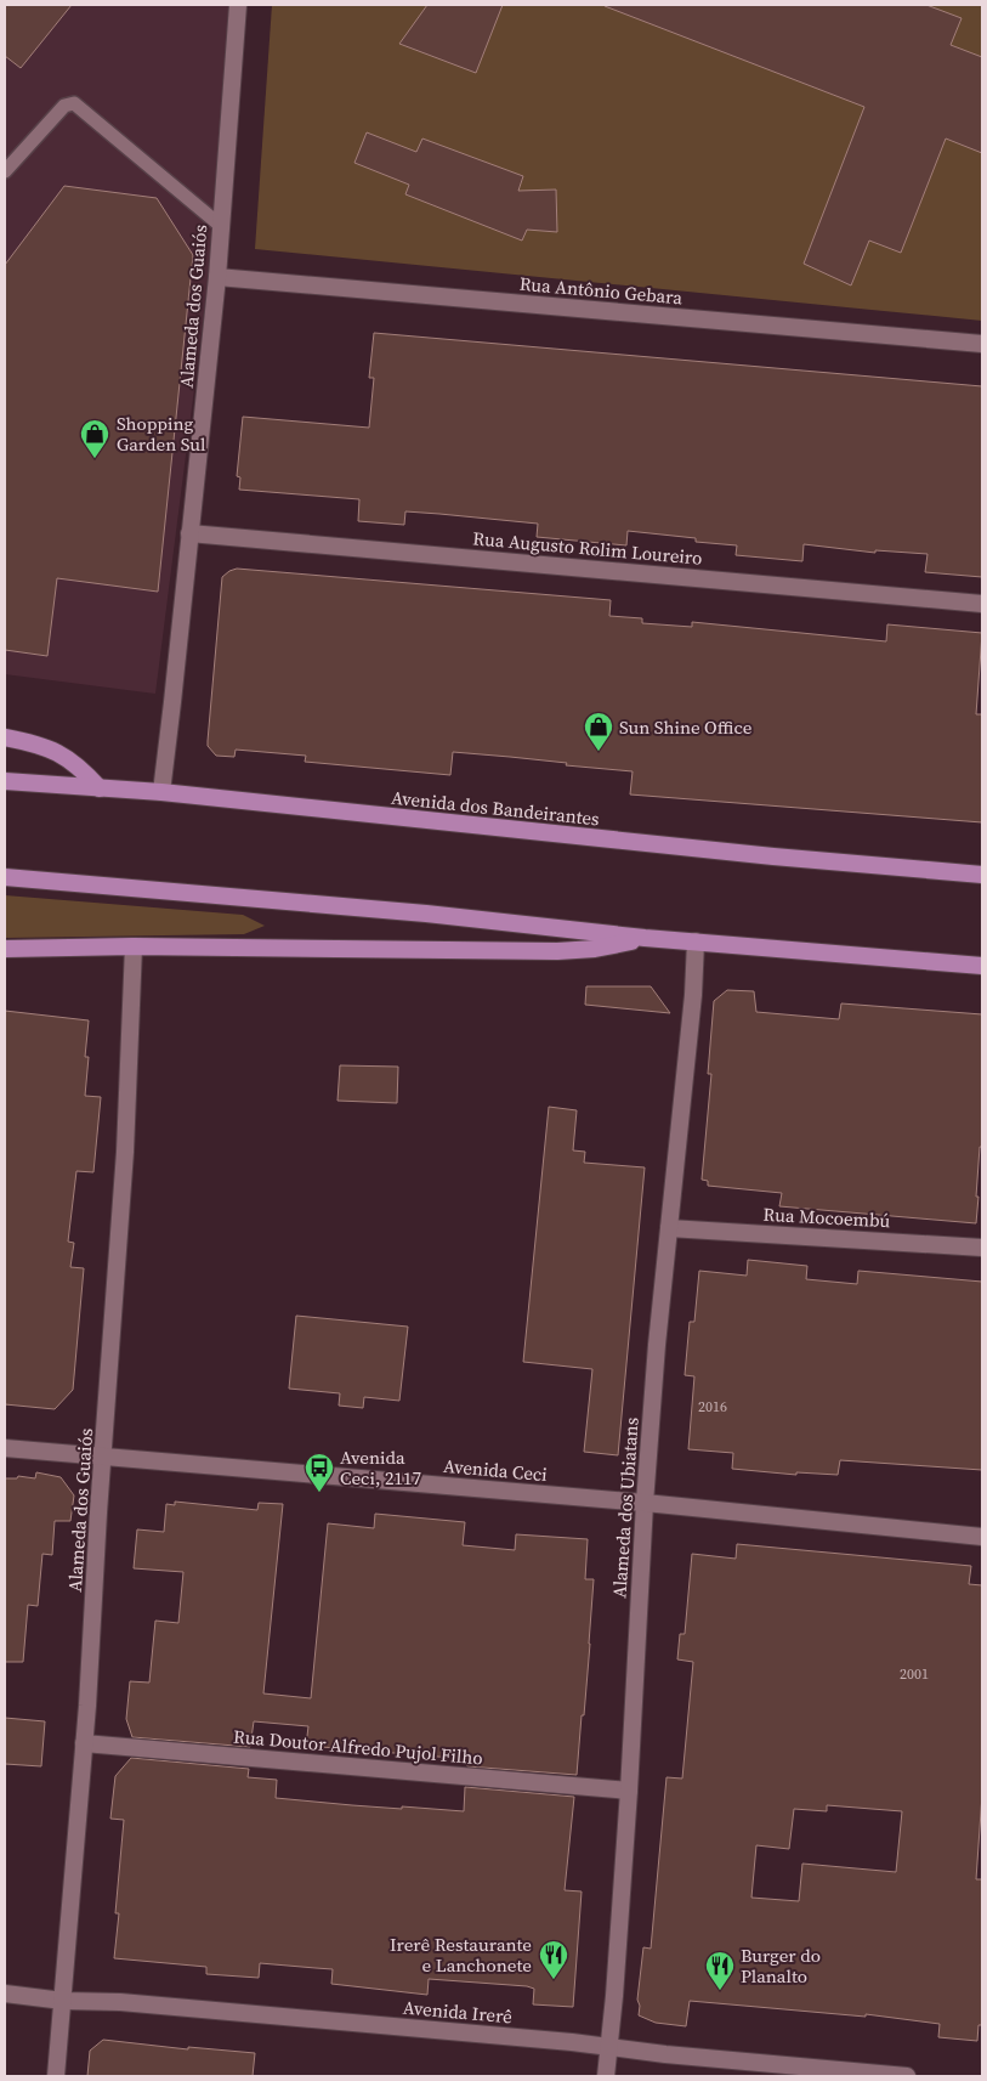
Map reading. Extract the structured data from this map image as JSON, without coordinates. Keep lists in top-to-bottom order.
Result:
{
  "streets": {
    "highway": ["Avenida dos Bandeirantes"],
    "street": [
      "Rua Antônio Gebara",
      "Alameda dos Guaiós",
      "Rua Augusto Rolim Loureiro",
      "Rua Mocoembú",
      "Avenida Ceci",
      "Alameda dos Ubiatans",
      "Rua Doutor Alfredo Pujol Filho",
      "Avenida Irerê"
    ]
  },
  "crossings": [
    ["Rua Antônio Gebara", "Alameda dos Guaiós"],
    ["Alameda dos Guaiós", "Rua Augusto Rolim Loureiro"],
    ["Alameda dos Guaiós", "Avenida dos Bandeirantes"],
    ["Alameda dos Guaiós", "Avenida Ceci"],
    ["Alameda dos Guaiós", "Rua Doutor Alfredo Pujol Filho"],
    ["Alameda dos Guaiós", "Avenida Irerê"],
    ["Rua Mocoembú", "Alameda dos Ubiatans"],
    ["Avenida Ceci", "Alameda dos Ubiatans"],
    ["Alameda dos Ubiatans", "Rua Doutor Alfredo Pujol Filho"],
    ["Alameda dos Ubiatans", "Avenida Irerê"]
  ],
  "places": {
    "shop": ["Shopping Garden Sul", "Sun Shine Office"],
    "bus stop": ["Avenida Ceci, 2117"],
    "restaurant": ["Irerê Restaurante e Lanchonete", "Burger do Planalto"]
  },
  "house_numbers": ["2016", "2001"]
}
